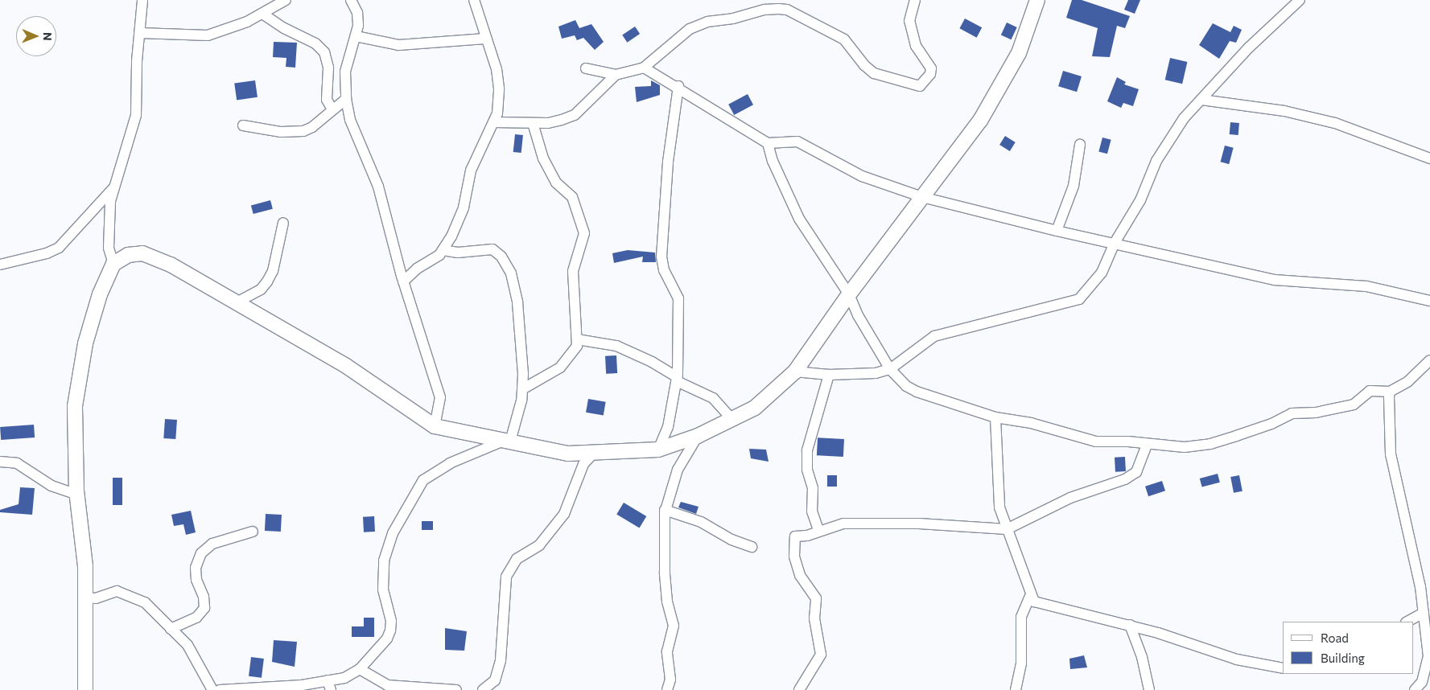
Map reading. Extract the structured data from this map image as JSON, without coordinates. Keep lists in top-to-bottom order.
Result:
{
  "legend": ["Road", "Building"],
  "north": "right"
}
